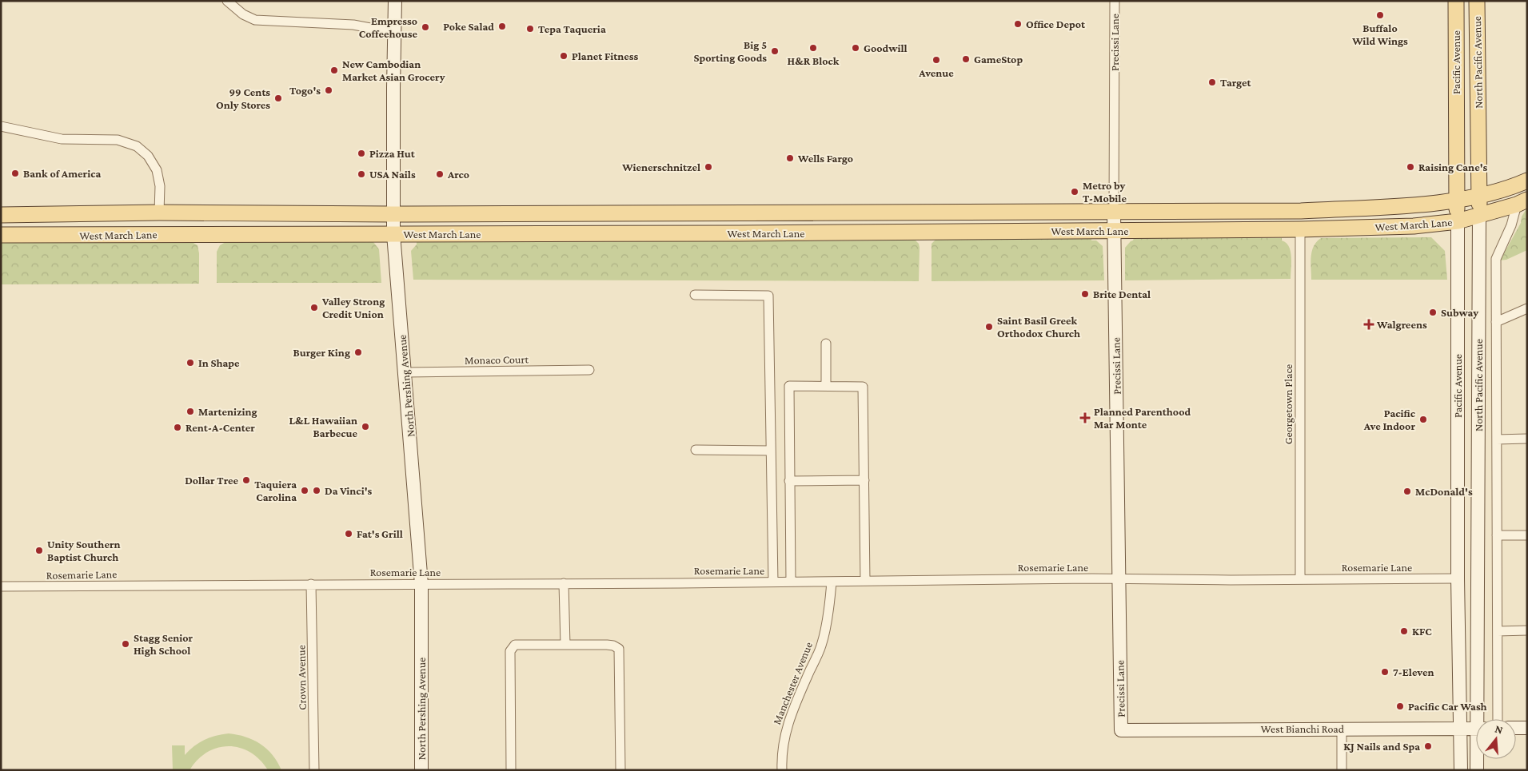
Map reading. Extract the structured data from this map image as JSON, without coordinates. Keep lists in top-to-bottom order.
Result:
{
  "streets": {
    "main road": [
      "Precissi Lane",
      "Pacific Avenue",
      "North Pacific Avenue",
      "West March Lane",
      "North Pershing Avenue",
      "West Bianchi Road"
    ],
    "street": [
      "Monaco Court",
      "Georgetown Place",
      "Rosemarie Lane",
      "Crown Avenue",
      "Manchester Avenue"
    ]
  },
  "crossings": [
    ["Precissi Lane", "West March Lane"],
    ["Precissi Lane", "Rosemarie Lane"],
    ["Precissi Lane", "West Bianchi Road"],
    ["Pacific Avenue", "West March Lane"],
    ["Pacific Avenue", "Rosemarie Lane"],
    ["Pacific Avenue", "West Bianchi Road"],
    ["North Pacific Avenue", "West March Lane"],
    ["West March Lane", "North Pershing Avenue"],
    ["West March Lane", "Georgetown Place"],
    ["Monaco Court", "North Pershing Avenue"],
    ["North Pershing Avenue", "Rosemarie Lane"],
    ["Georgetown Place", "Rosemarie Lane"],
    ["Rosemarie Lane", "Crown Avenue"],
    ["Rosemarie Lane", "Manchester Avenue"]
  ],
  "places": {
    "other": [
      "Buffalo Wild Wings",
      "Office Depot",
      "Poke Salad",
      "Empresso Coffeehouse",
      "Tepa Taqueria",
      "H&R Block",
      "Goodwill",
      "Big 5 Sporting Goods",
      "Planet Fitness",
      "GameStop",
      "Avenue",
      "New Cambodian Market Asian Grocery",
      "Target",
      "Togo's",
      "99 Cents Only Stores",
      "Pizza Hut",
      "Wells Fargo",
      "Wienerschnitzel",
      "Raising Cane's",
      "Bank of America",
      "USA Nails",
      "Arco",
      "Metro by T-Mobile",
      "Brite Dental",
      "Valley Strong Credit Union",
      "Subway",
      "Saint Basil Greek Orthodox Church",
      "Burger King",
      "In Shape",
      "Martenizing",
      "Pacific Ave Indoor",
      "L&L Hawaiian Barbecue",
      "Rent-A-Center",
      "Dollar Tree",
      "Taquiera Carolina",
      "Da Vinci's",
      "McDonald's",
      "Fat's Grill",
      "Unity Southern Baptist Church",
      "KFC",
      "Stagg Senior High School",
      "7-Eleven",
      "Pacific Car Wash",
      "KJ Nails and Spa"
    ],
    "health": ["Walgreens", "Planned Parenthood Mar Monte"]
  },
  "north": "top"
}
